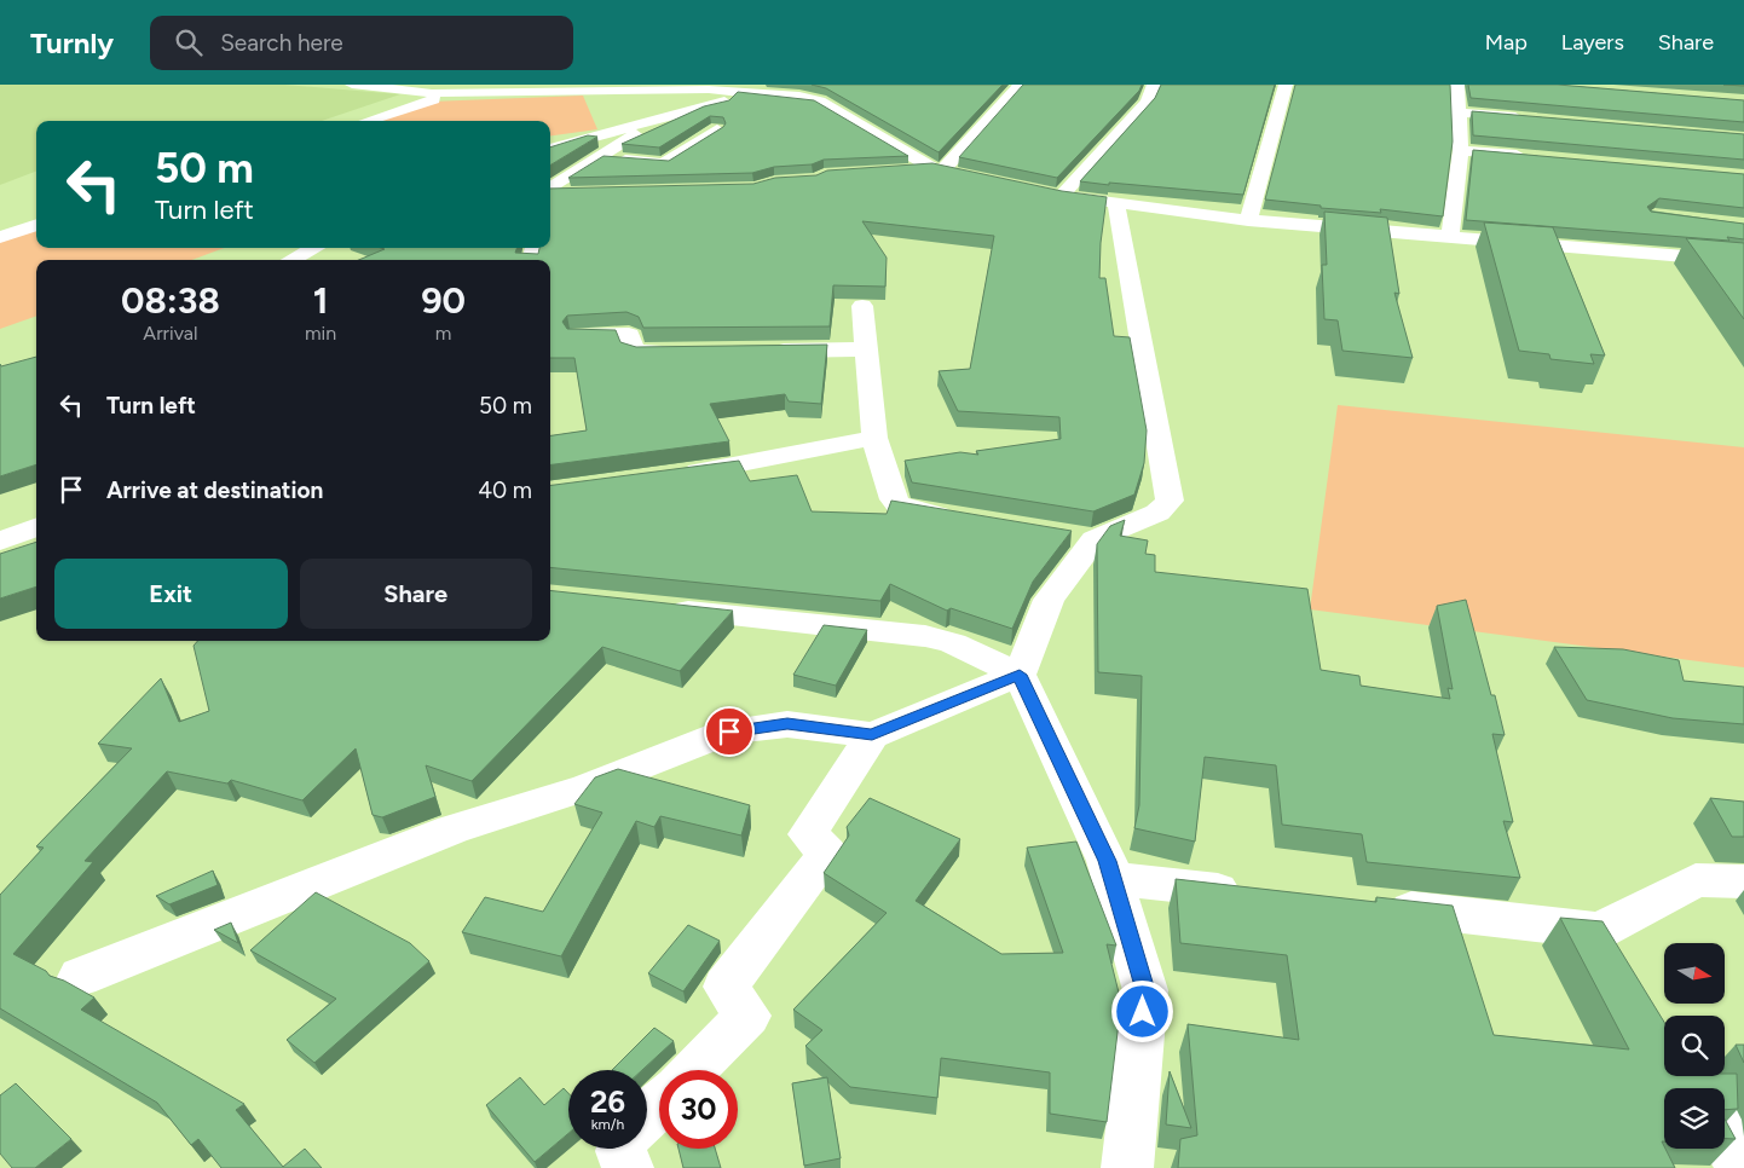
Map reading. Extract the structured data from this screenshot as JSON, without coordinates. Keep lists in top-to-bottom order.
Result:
{
  "north": "right",
  "page": {
    "header": "Turnly",
    "search": "Search here",
    "nav": ["Map", "Layers", "Share"],
    "turn": ["50 m", "Turn left"],
    "eta": [
      "08:38",
      "Arrival",
      "1",
      "min",
      "90",
      "m"
    ],
    "list": [
      {
        "name": "Turn left",
        "value": "50 m"
      },
      {
        "name": "Arrive at destination",
        "value": "40 m"
      }
    ],
    "buttons": ["Exit", "Share"],
    "speed": "26 km/h",
    "limit": "30"
  }
}
